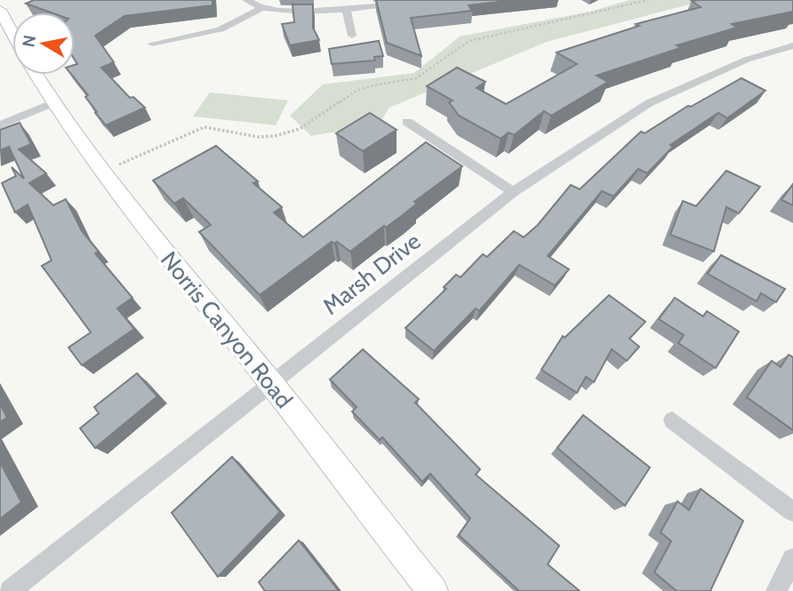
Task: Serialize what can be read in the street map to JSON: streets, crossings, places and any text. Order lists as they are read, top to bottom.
{
  "streets": {
    "street": ["Marsh Drive", "Norris Canyon Road"]
  },
  "crossings": [
    ["Marsh Drive", "Norris Canyon Road"]
  ],
  "north": "left"
}
